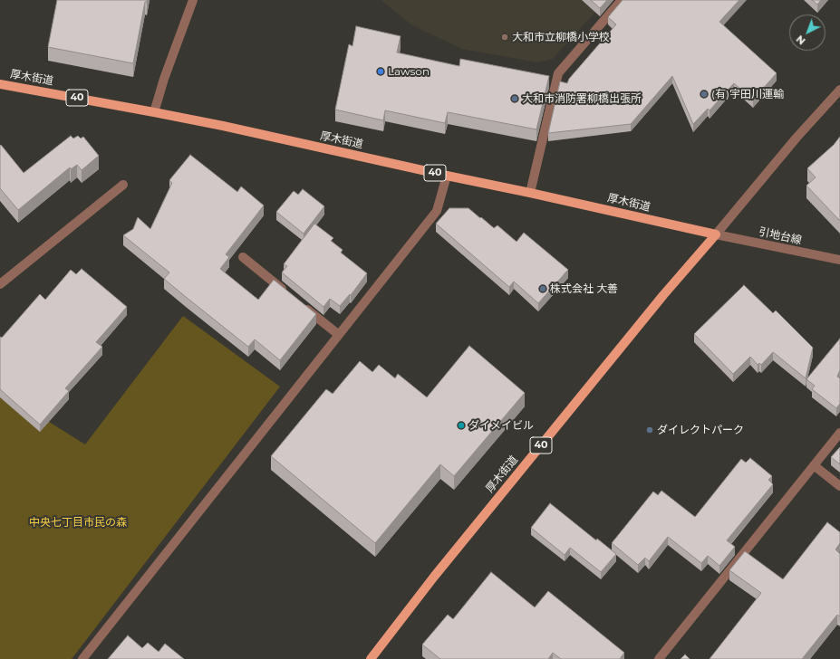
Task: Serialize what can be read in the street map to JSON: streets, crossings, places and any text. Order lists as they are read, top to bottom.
{
  "streets": {
    "main road": ["厚木街道", "40"],
    "street": ["引地台線"]
  },
  "crossings": [
    ["厚木街道", "引地台線"]
  ],
  "parks": ["中央七丁目市民の森"],
  "places": [
    "大和市立柳橋小学校",
    "Lawson",
    "(有)宇田川運輸",
    "大和市消防署柳橋出張所",
    "株式会社 大善",
    "ダイメイビル",
    "ダイレクトパーク"
  ],
  "north": "bottom left"
}
